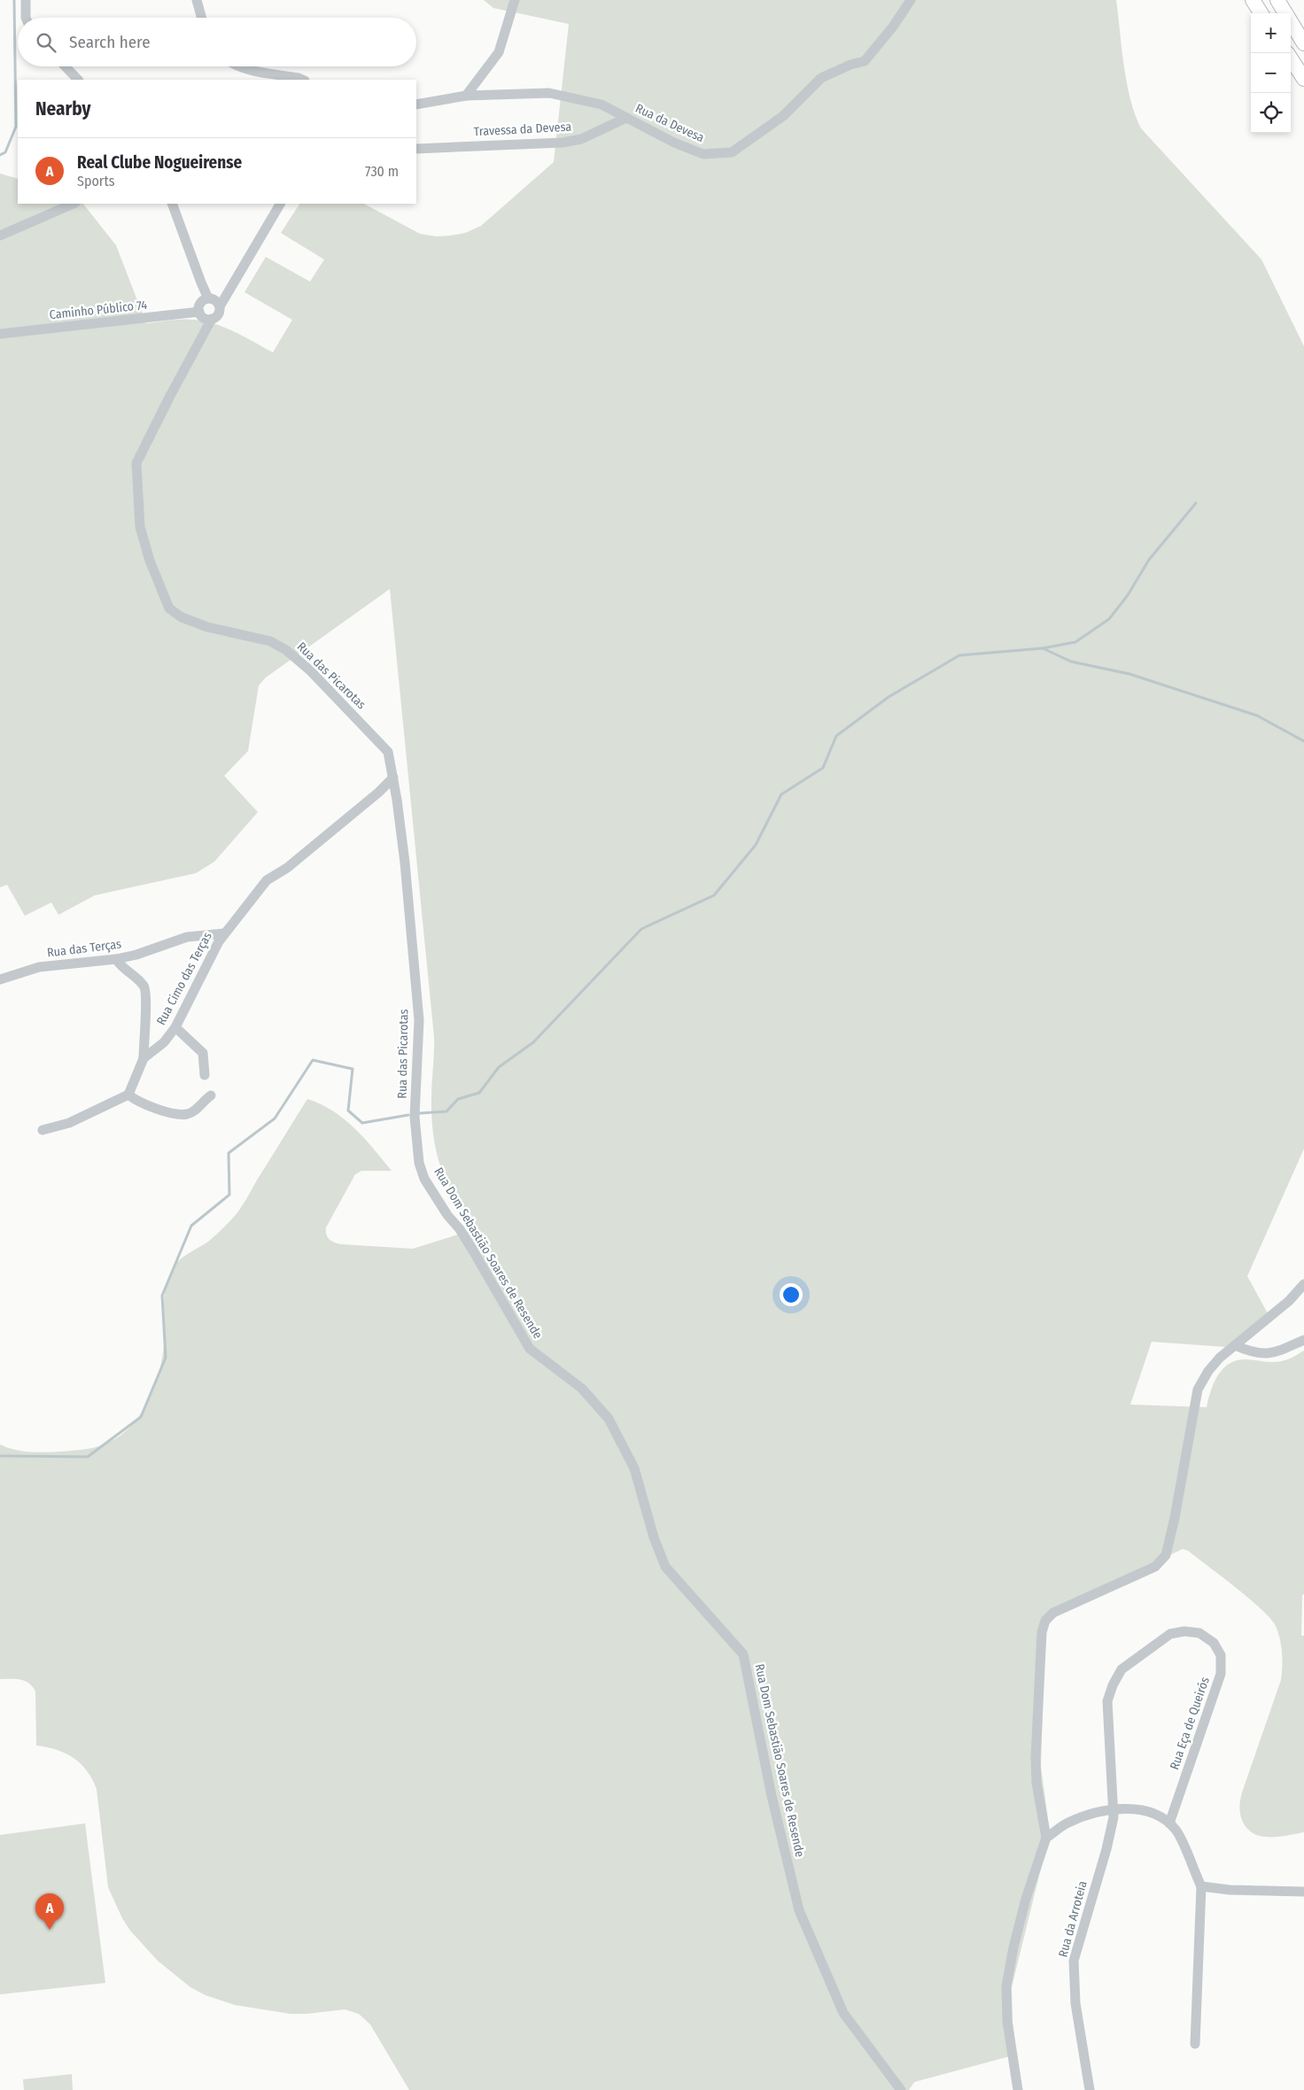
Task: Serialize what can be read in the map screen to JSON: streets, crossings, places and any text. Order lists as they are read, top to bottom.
{
  "streets": {
    "street": [
      "Rua da Devesa",
      "Travessa da Devesa",
      "Caminho Público 74",
      "Rua das Picarotas",
      "Rua das Terças",
      "Rua Cimo das Terças",
      "Rua Dom Sebastião Soares de Resende",
      "Rua Eça de Queirós",
      "Rua da Arroteia"
    ]
  },
  "crossings": [
    ["Rua da Devesa", "Travessa da Devesa"],
    ["Caminho Público 74", "Rua das Picarotas"],
    ["Rua das Picarotas", "Rua Cimo das Terças"],
    ["Rua das Picarotas", "Rua Dom Sebastião Soares de Resende"],
    ["Rua das Terças", "Rua Cimo das Terças"],
    ["Rua Eça de Queirós", "Rua da Arroteia"]
  ],
  "page": {
    "map_buttons": ["+", "−"],
    "search": "Search here",
    "heading": "Nearby",
    "list": [
      {
        "mark": "A",
        "name": "Real Clube Nogueirense",
        "note": "Sports",
        "value": "730 m"
      }
    ],
    "pins": "A"
  }
}
